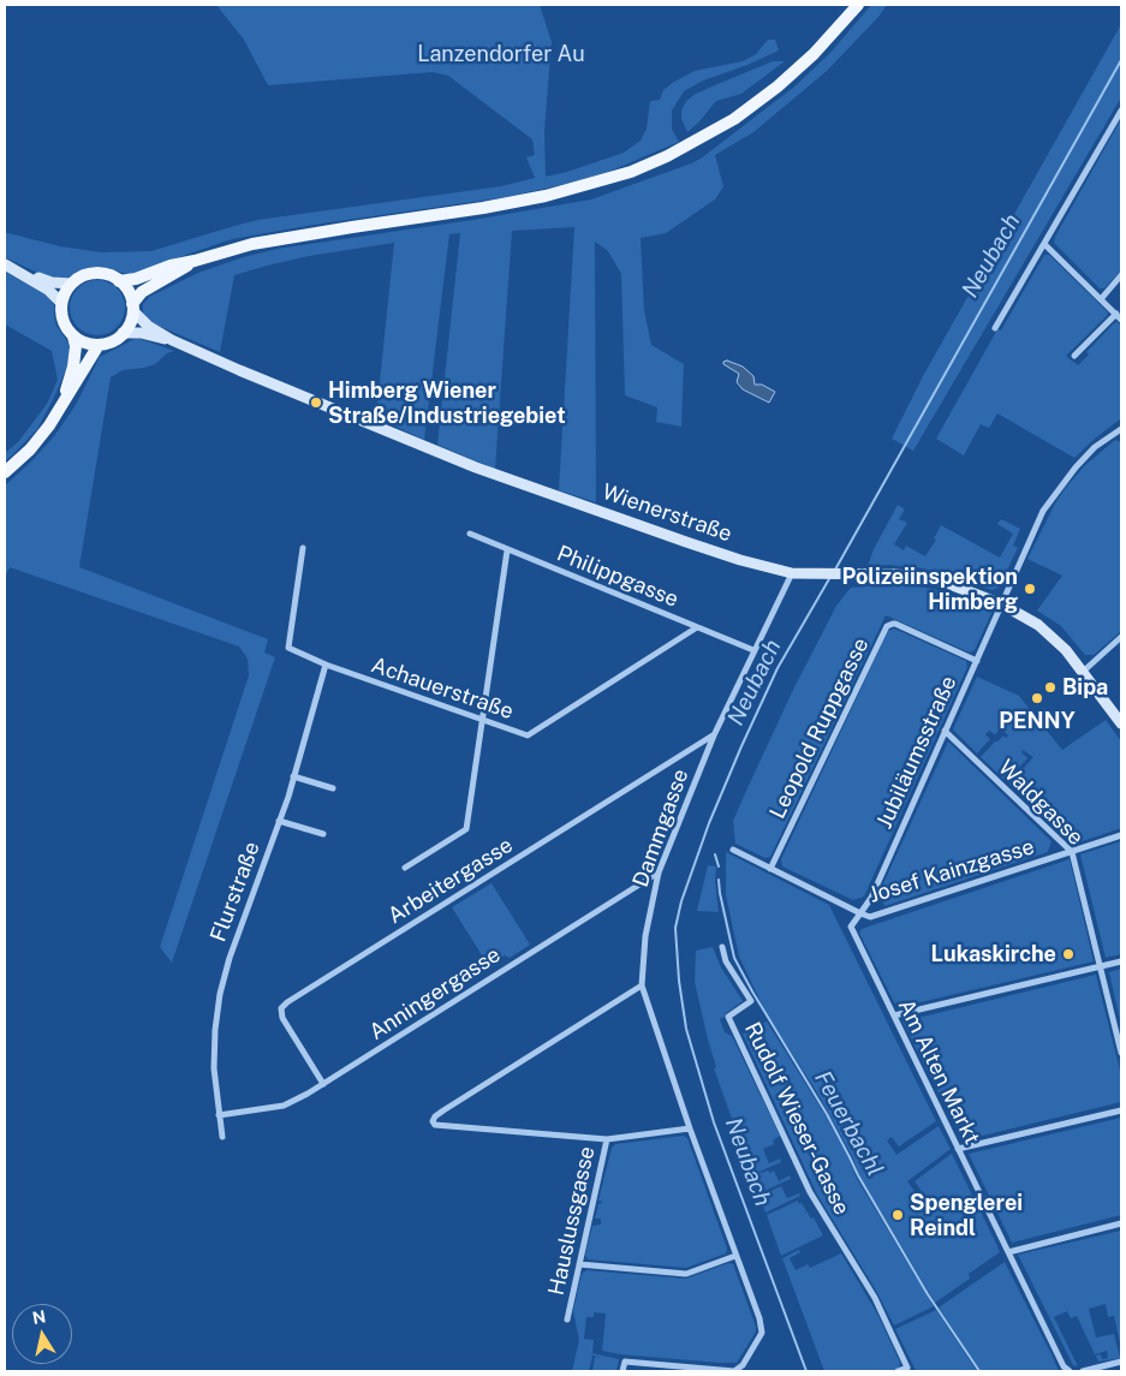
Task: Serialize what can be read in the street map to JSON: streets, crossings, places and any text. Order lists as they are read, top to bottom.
{
  "streets": {
    "street": [
      "Wienerstraße",
      "Philippgasse",
      "Achauerstraße",
      "Leopold Ruppgasse",
      "Jubiläumsstraße",
      "Waldgasse",
      "Dammgasse",
      "Josef Kainzgasse",
      "Arbeitergasse",
      "Flurstraße",
      "Anningergasse",
      "Am Alten Markt",
      "Rudolf Wieser-Gasse",
      "Hauslussgasse"
    ]
  },
  "crossings": [
    ["Wienerstraße", "Jubiläumsstraße"],
    ["Wienerstraße", "Dammgasse"],
    ["Philippgasse", "Achauerstraße"],
    ["Philippgasse", "Dammgasse"],
    ["Achauerstraße", "Flurstraße"],
    ["Leopold Ruppgasse", "Jubiläumsstraße"],
    ["Jubiläumsstraße", "Waldgasse"],
    ["Jubiläumsstraße", "Josef Kainzgasse"],
    ["Jubiläumsstraße", "Am Alten Markt"],
    ["Waldgasse", "Josef Kainzgasse"],
    ["Dammgasse", "Arbeitergasse"],
    ["Dammgasse", "Anningergasse"],
    ["Dammgasse", "Hauslussgasse"],
    ["Josef Kainzgasse", "Am Alten Markt"],
    ["Arbeitergasse", "Anningergasse"],
    ["Flurstraße", "Anningergasse"]
  ],
  "water": ["Neubach", "Feuerbachl"],
  "parks": ["Lanzendorfer Au"],
  "places": [
    "Himberg Wiener Straße/Industriegebiet",
    "Polizeiinspektion Himberg",
    "Bipa",
    "PENNY",
    "Lukaskirche",
    "Spenglerei Reindl"
  ],
  "north": "top"
}
